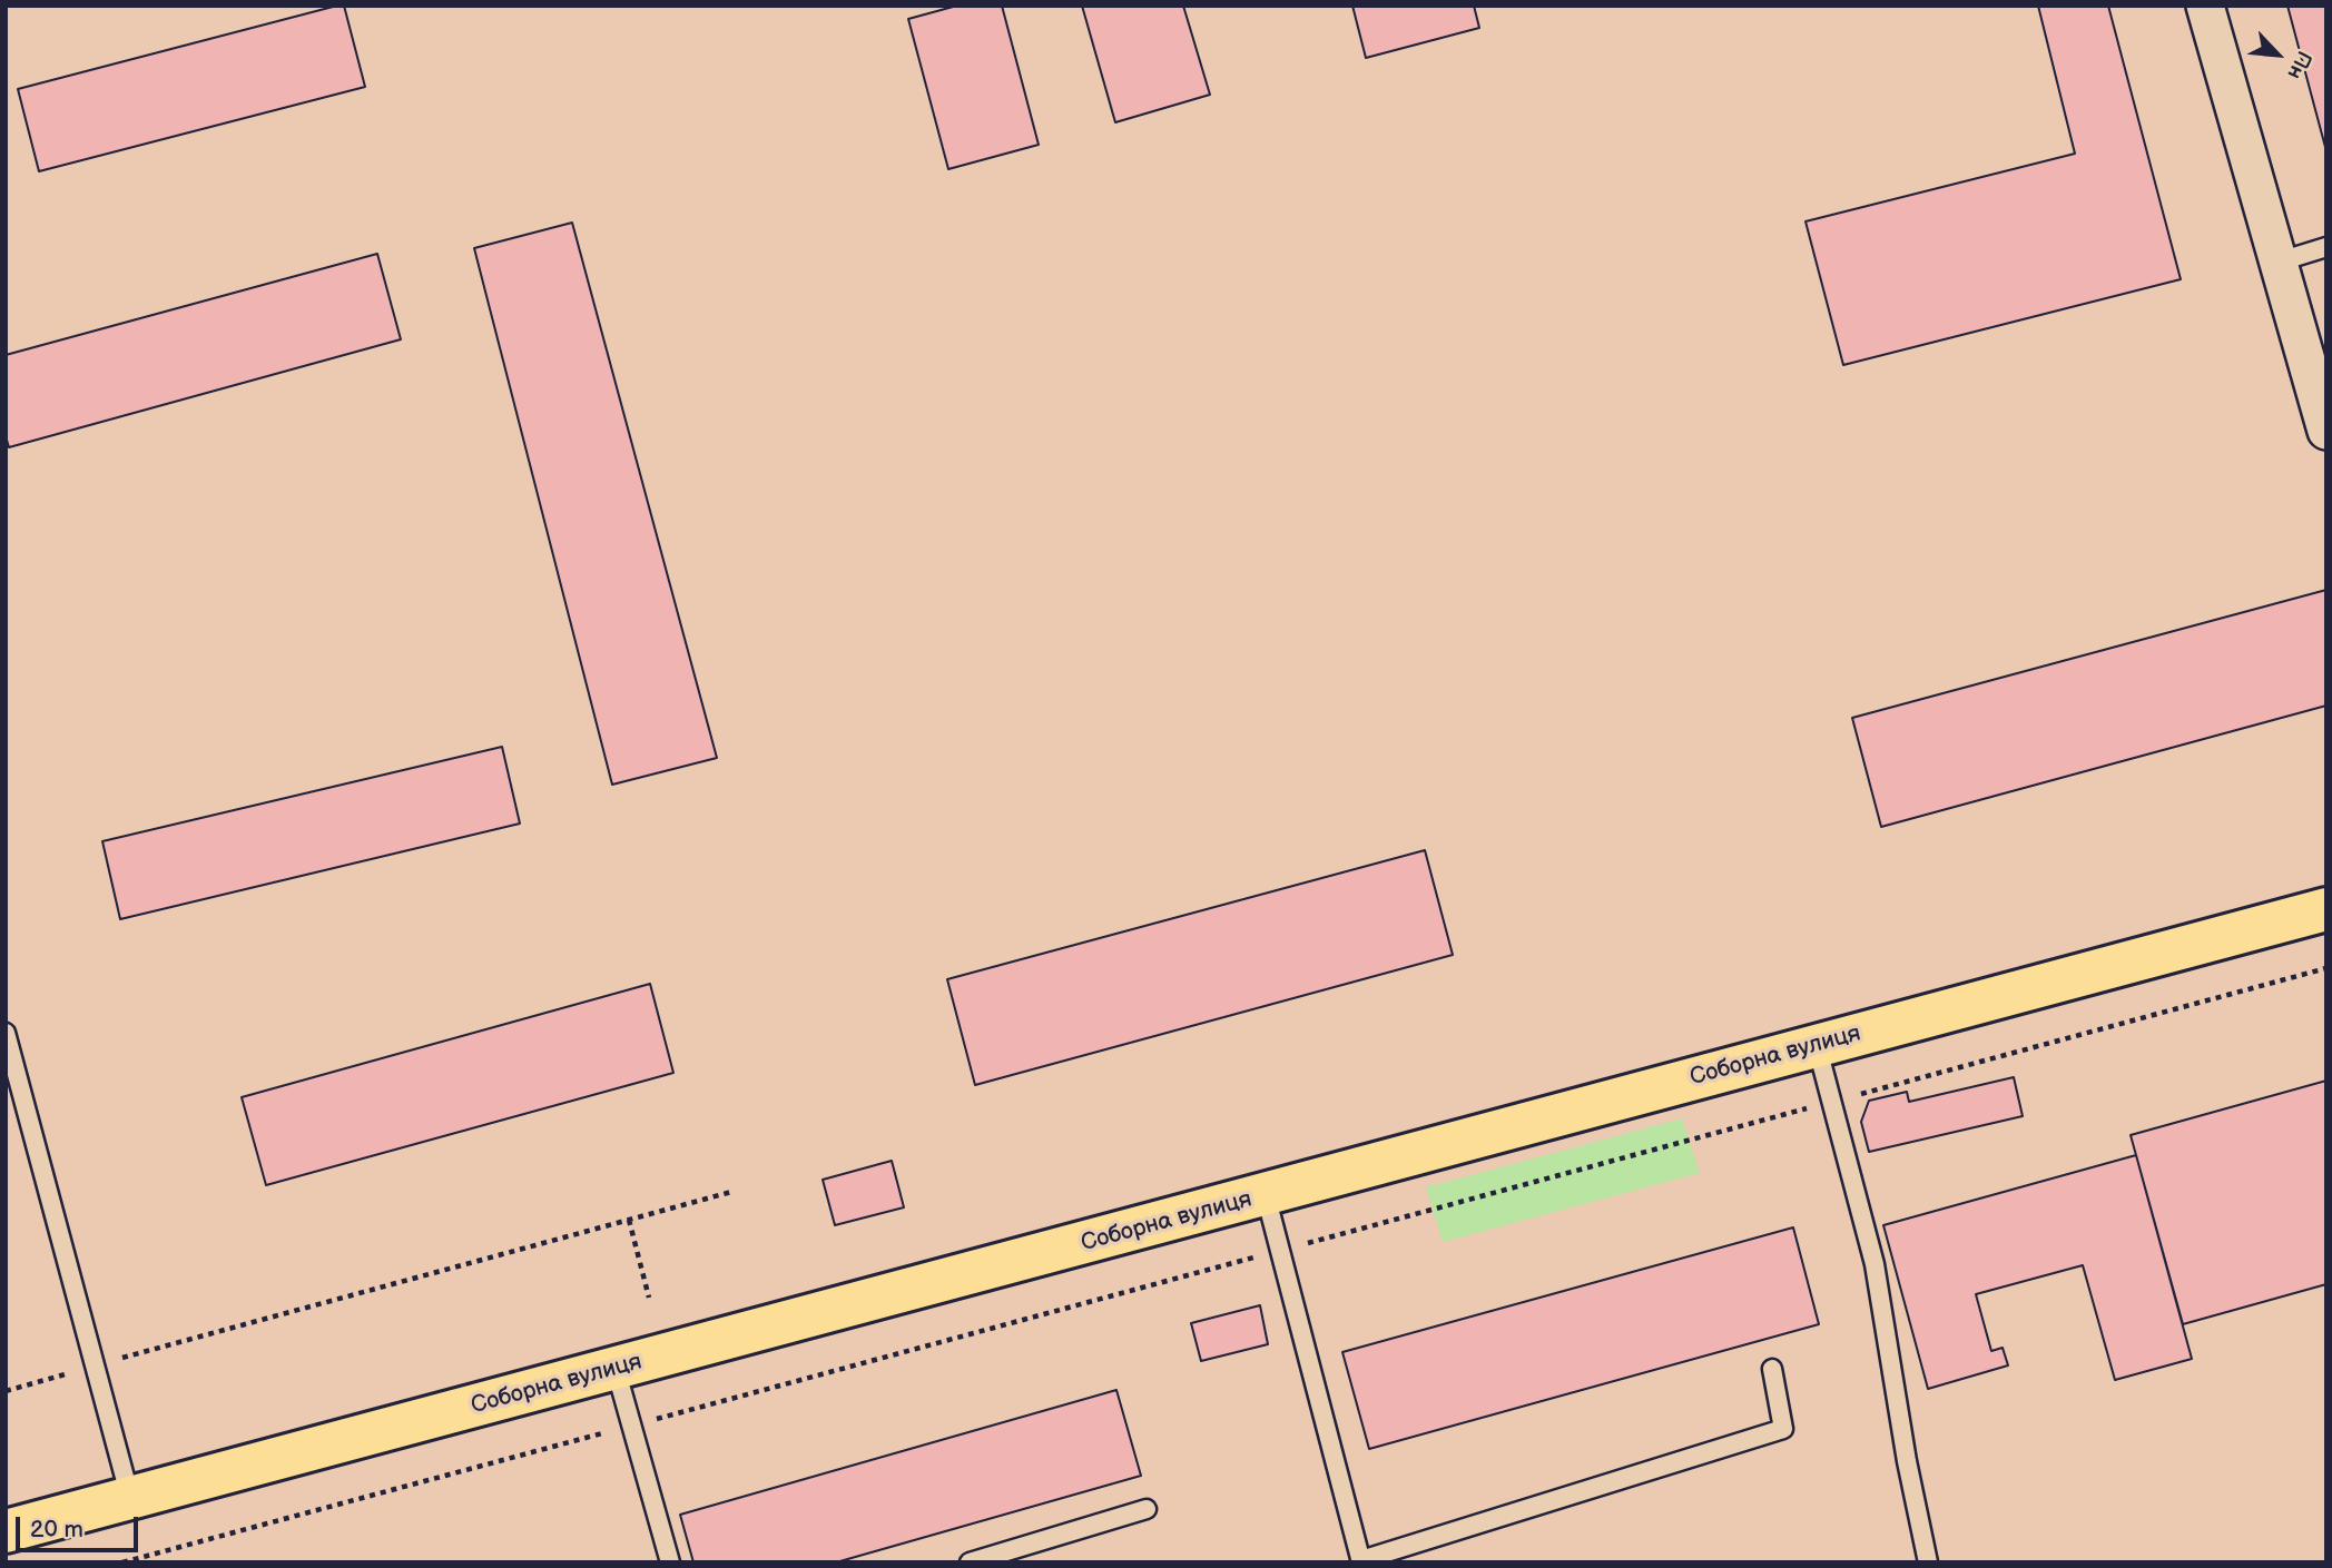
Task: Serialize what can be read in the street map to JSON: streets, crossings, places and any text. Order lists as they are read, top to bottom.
{
  "streets": {
    "main road": ["Соборна вулиця"]
  },
  "scale_bar": "20 m",
  "north": "bottom right"
}
